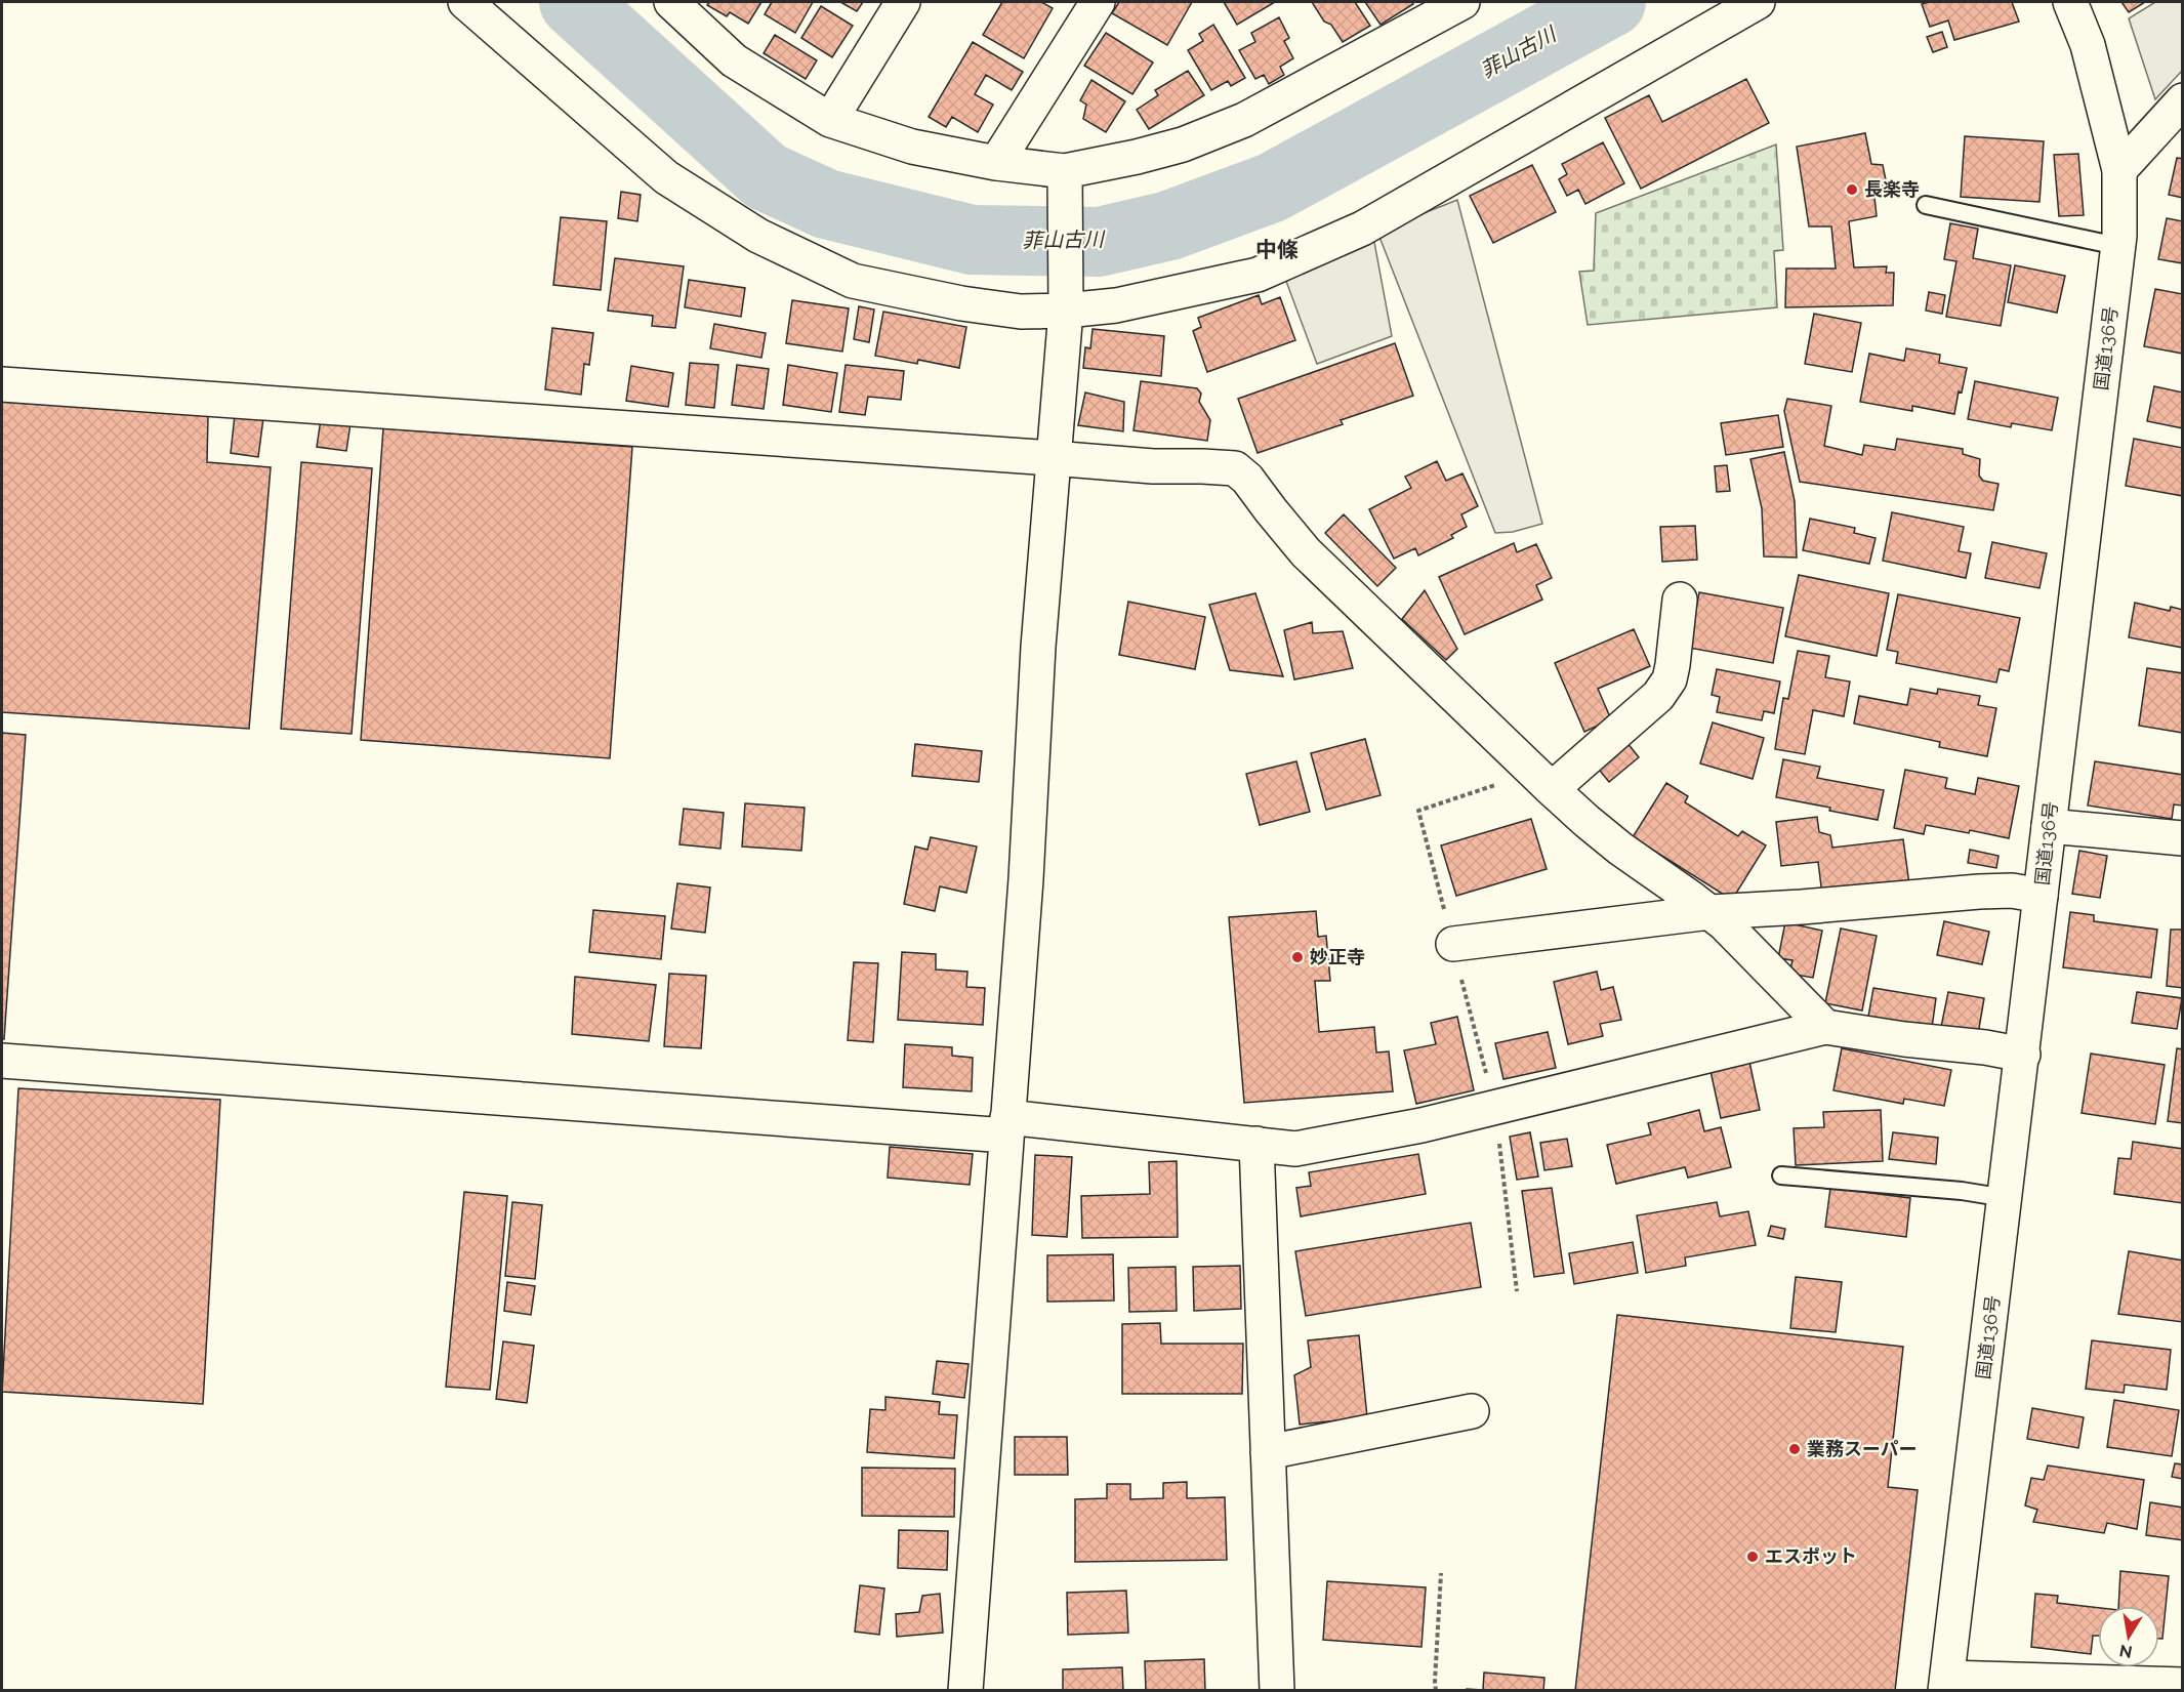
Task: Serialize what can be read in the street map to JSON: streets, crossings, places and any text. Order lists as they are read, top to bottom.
{
  "streets": {
    "main road": ["国道136号"]
  },
  "districts": ["中條"],
  "water": ["菲山古川"],
  "places": [
    "長楽寺",
    "妙正寺",
    "業務スーパー",
    "エスポット"
  ],
  "north": "bottom"
}
